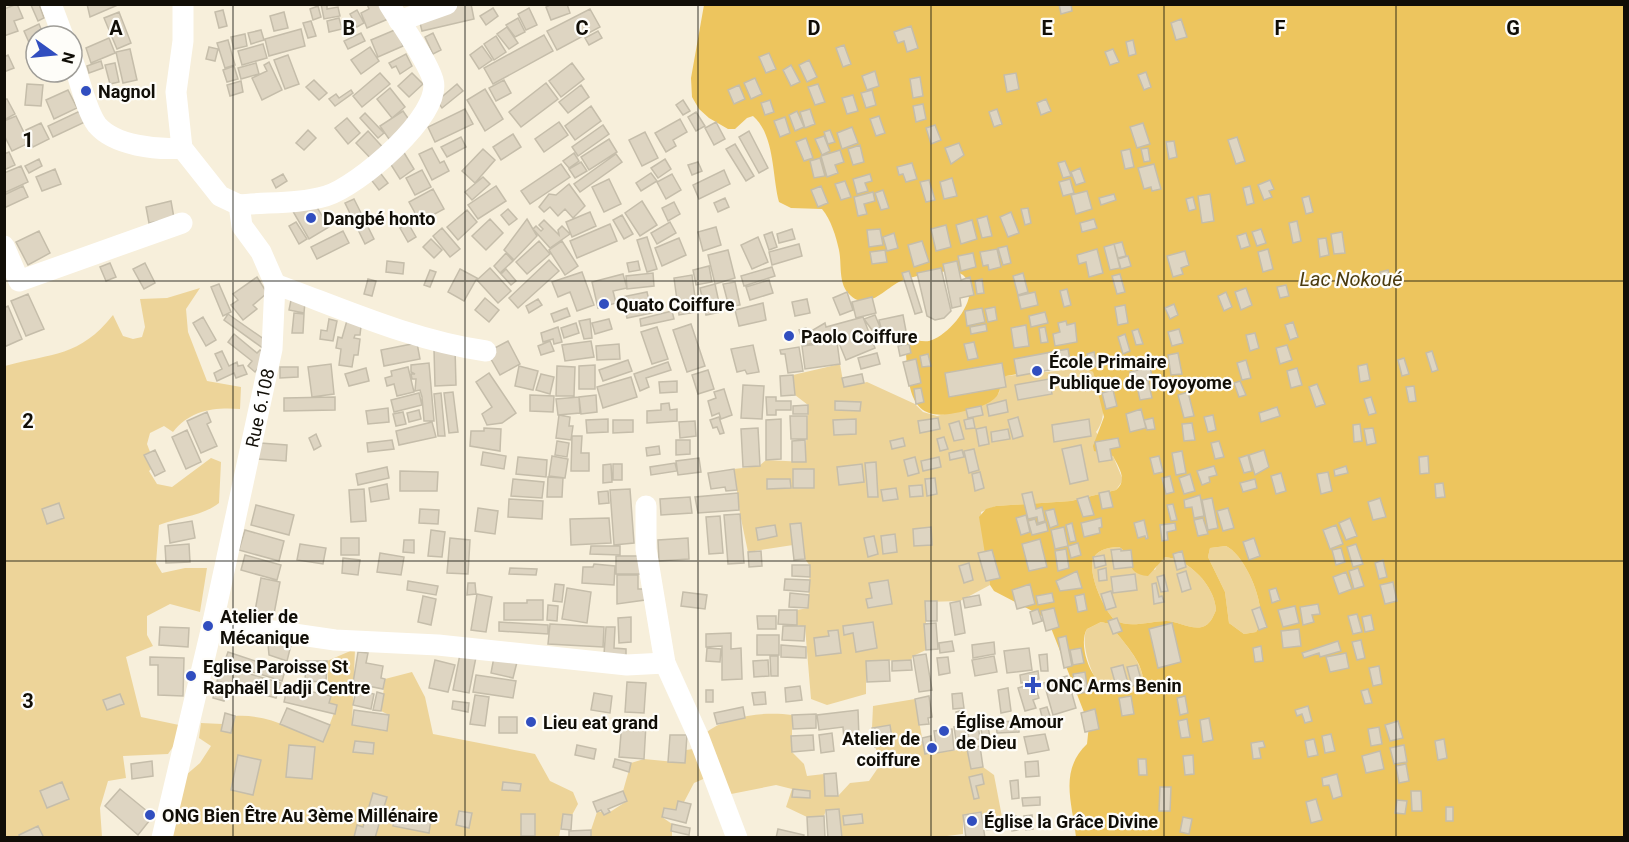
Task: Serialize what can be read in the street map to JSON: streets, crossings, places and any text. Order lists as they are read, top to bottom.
{
  "streets": {
    "street": ["Rue 6.108"]
  },
  "water": ["Lac Nokoué"],
  "places": {
    "other": [
      "Nagnol",
      "Dangbé honto",
      "Quato Coiffure",
      "Paolo Coiffure",
      "École Primaire Publique de Toyoyome",
      "Atelier de Mécanique",
      "Eglise Paroisse St Raphaël Ladji Centre",
      "Lieu eat grand",
      "Église Amour de Dieu",
      "Atelier de coiffure",
      "ONG Bien Être Au 3ème Millénaire",
      "Église la Grâce Divine"
    ],
    "health": ["ONC Arms Benin"]
  },
  "north": "right",
  "grid": {
    "columns": [
      "A",
      "B",
      "C",
      "D",
      "E",
      "F",
      "G"
    ],
    "rows": ["1", "2", "3"]
  }
}
